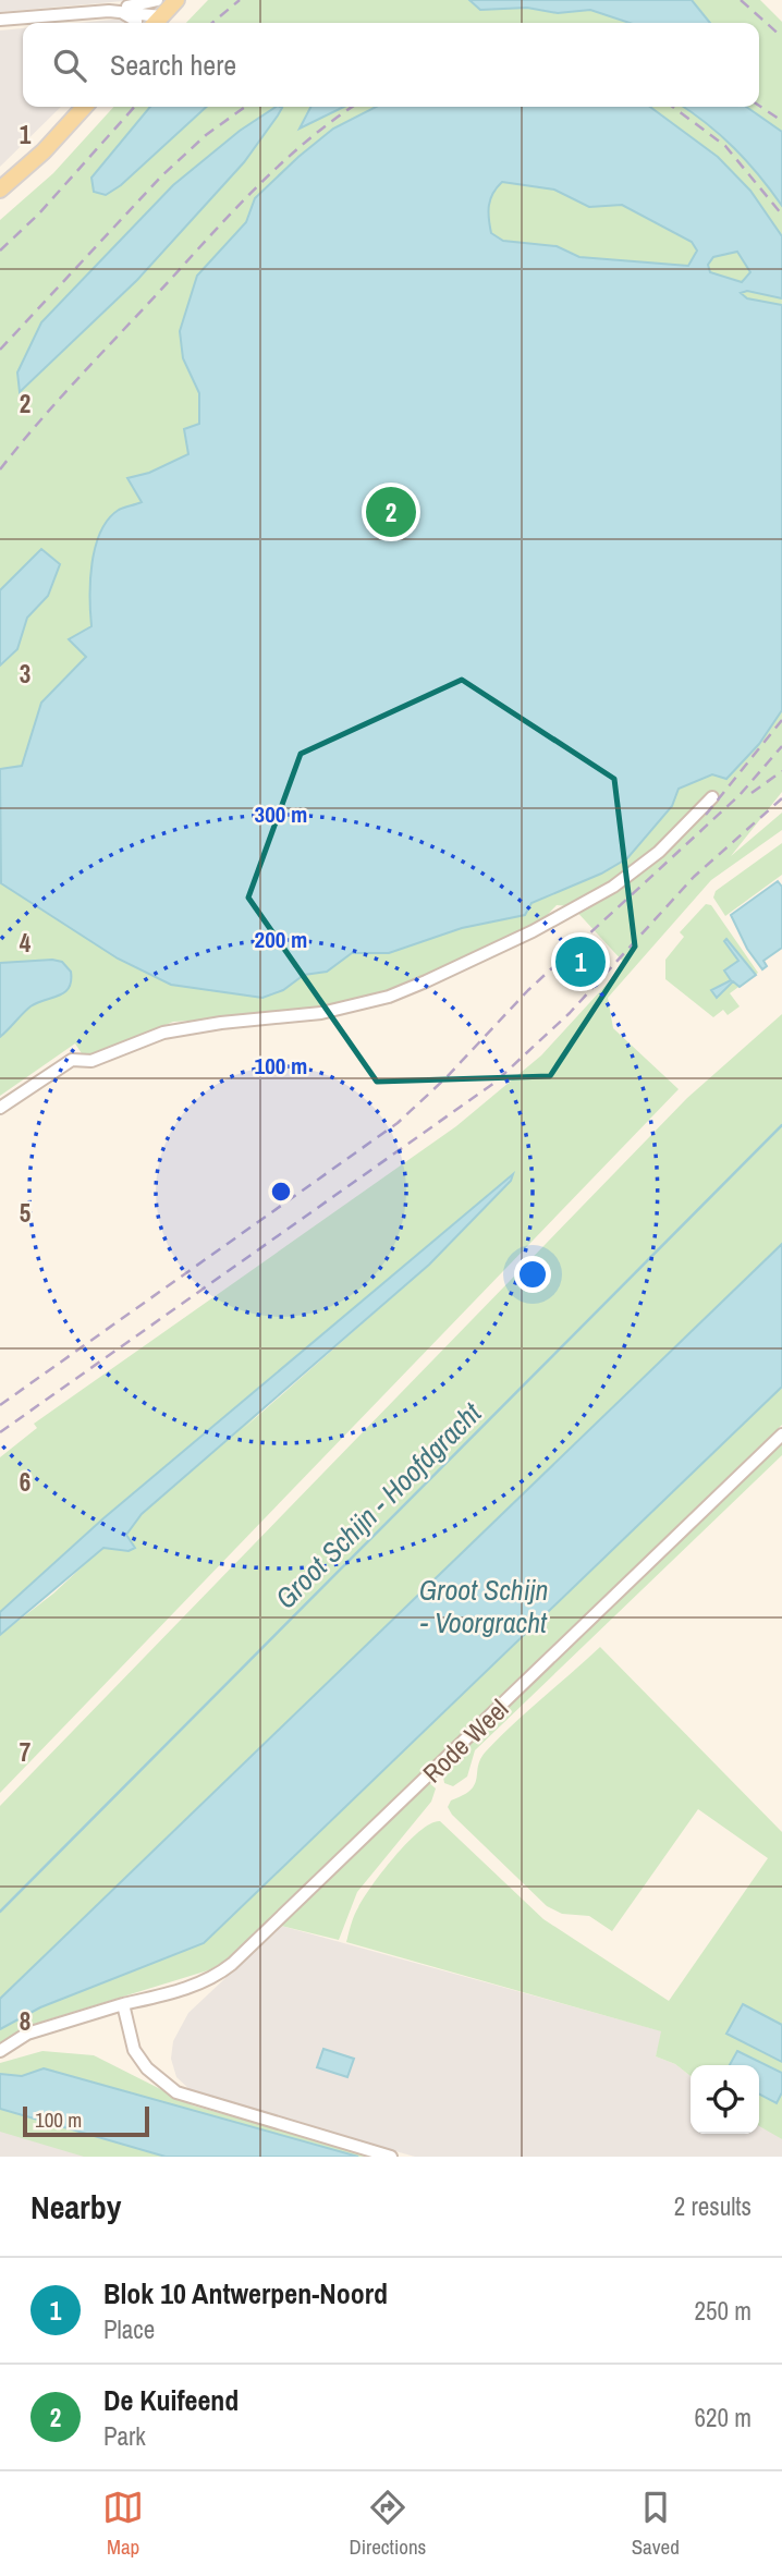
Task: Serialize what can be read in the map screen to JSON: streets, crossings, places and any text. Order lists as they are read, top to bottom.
{
  "streets": {
    "street": ["Rode Weel"]
  },
  "water": ["Groot Schijn - Hoofdgracht", "Groot Schijn - Voorgracht"],
  "scale_bar": "100 m",
  "page": {
    "search": "Search here",
    "pins": ["2", "1"],
    "scale": "100 m",
    "heading": ["Nearby", "2 results"],
    "list": [
      {
        "mark": "1",
        "name": "Blok 10 Antwerpen-Noord",
        "note": "Place",
        "value": "250 m"
      },
      {
        "mark": "2",
        "name": "De Kuifeend",
        "note": "Park",
        "value": "620 m"
      }
    ],
    "nav": ["Map", "Directions", "Saved"]
  },
  "grid": {
    "rows": [
      "1",
      "2",
      "3",
      "4",
      "5",
      "6",
      "7",
      "8"
    ]
  },
  "rings": ["300 m", "200 m", "100 m"]
}
